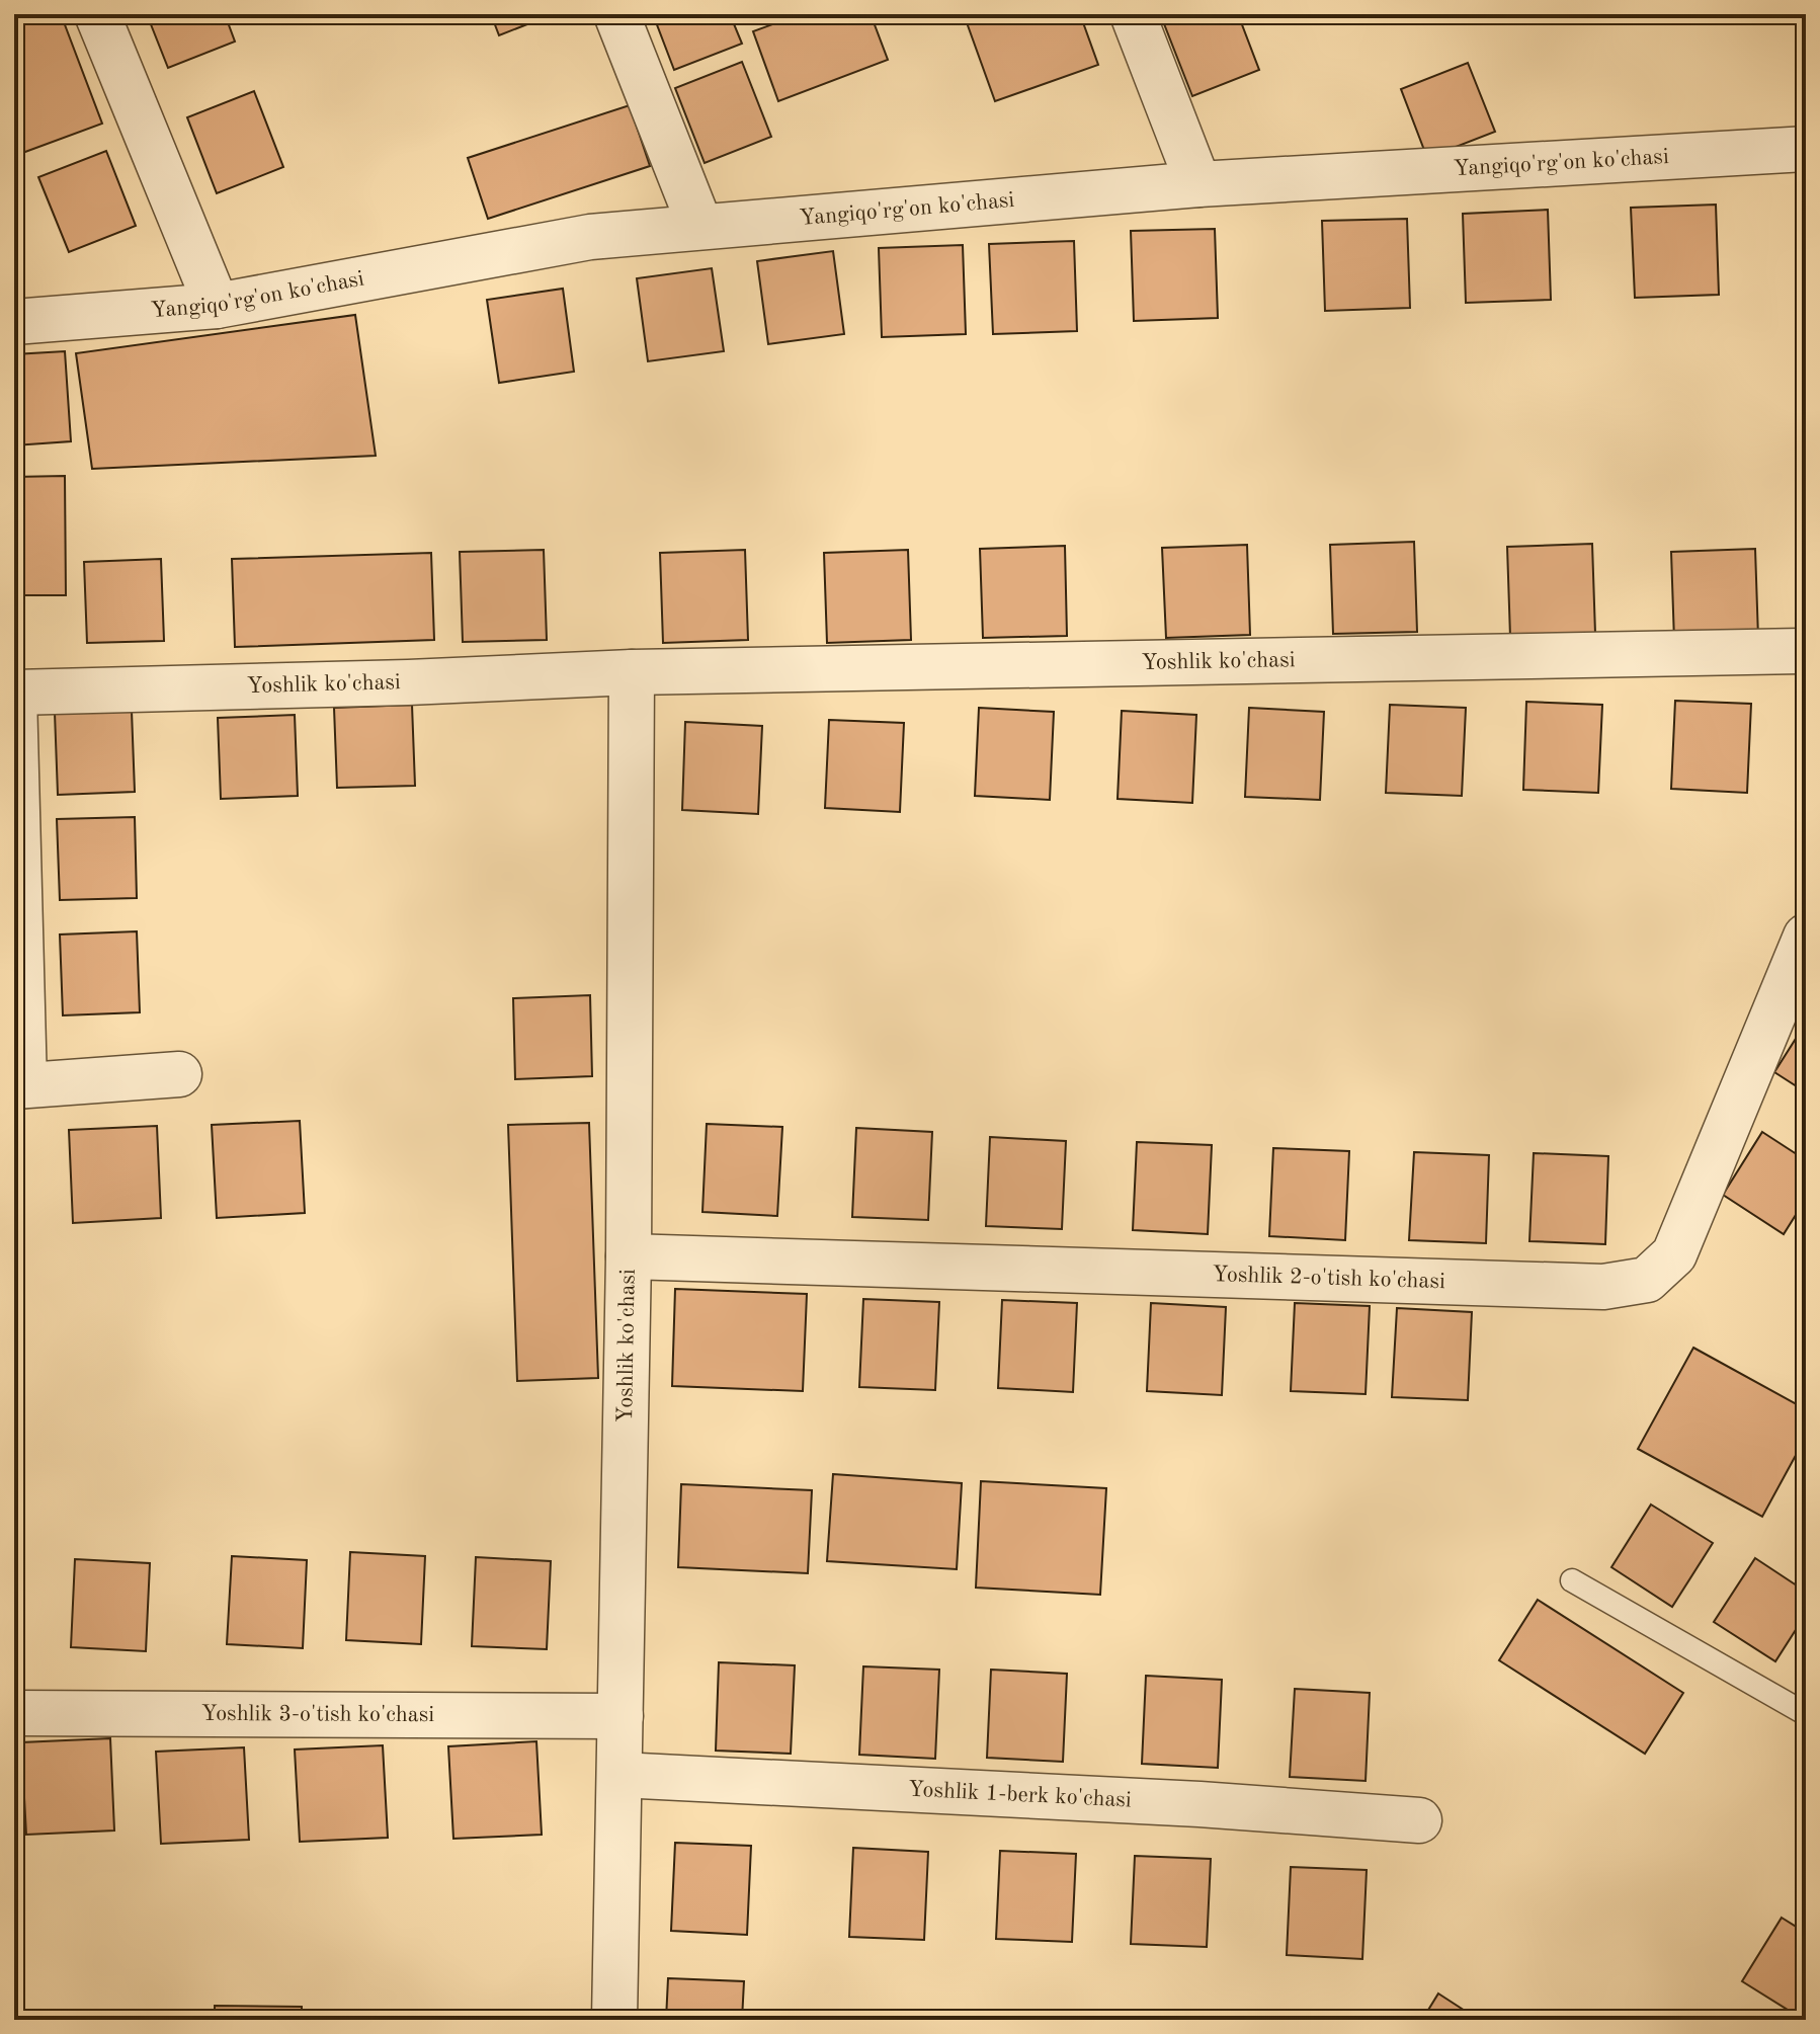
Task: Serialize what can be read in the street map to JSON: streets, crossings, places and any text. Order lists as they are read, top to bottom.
{
  "streets": {
    "street": [
      "Yangiqo'rg'on ko'chasi",
      "Yoshlik ko'chasi",
      "Yoshlik 2-o'tish ko'chasi",
      "Yoshlik 3-o'tish ko'chasi",
      "Yoshlik 1-berk ko'chasi"
    ]
  },
  "crossings": [
    ["Yoshlik ko'chasi", "Yoshlik 2-o'tish ko'chasi"],
    ["Yoshlik ko'chasi", "Yoshlik 3-o'tish ko'chasi"],
    ["Yoshlik ko'chasi", "Yoshlik 1-berk ko'chasi"]
  ]
}
